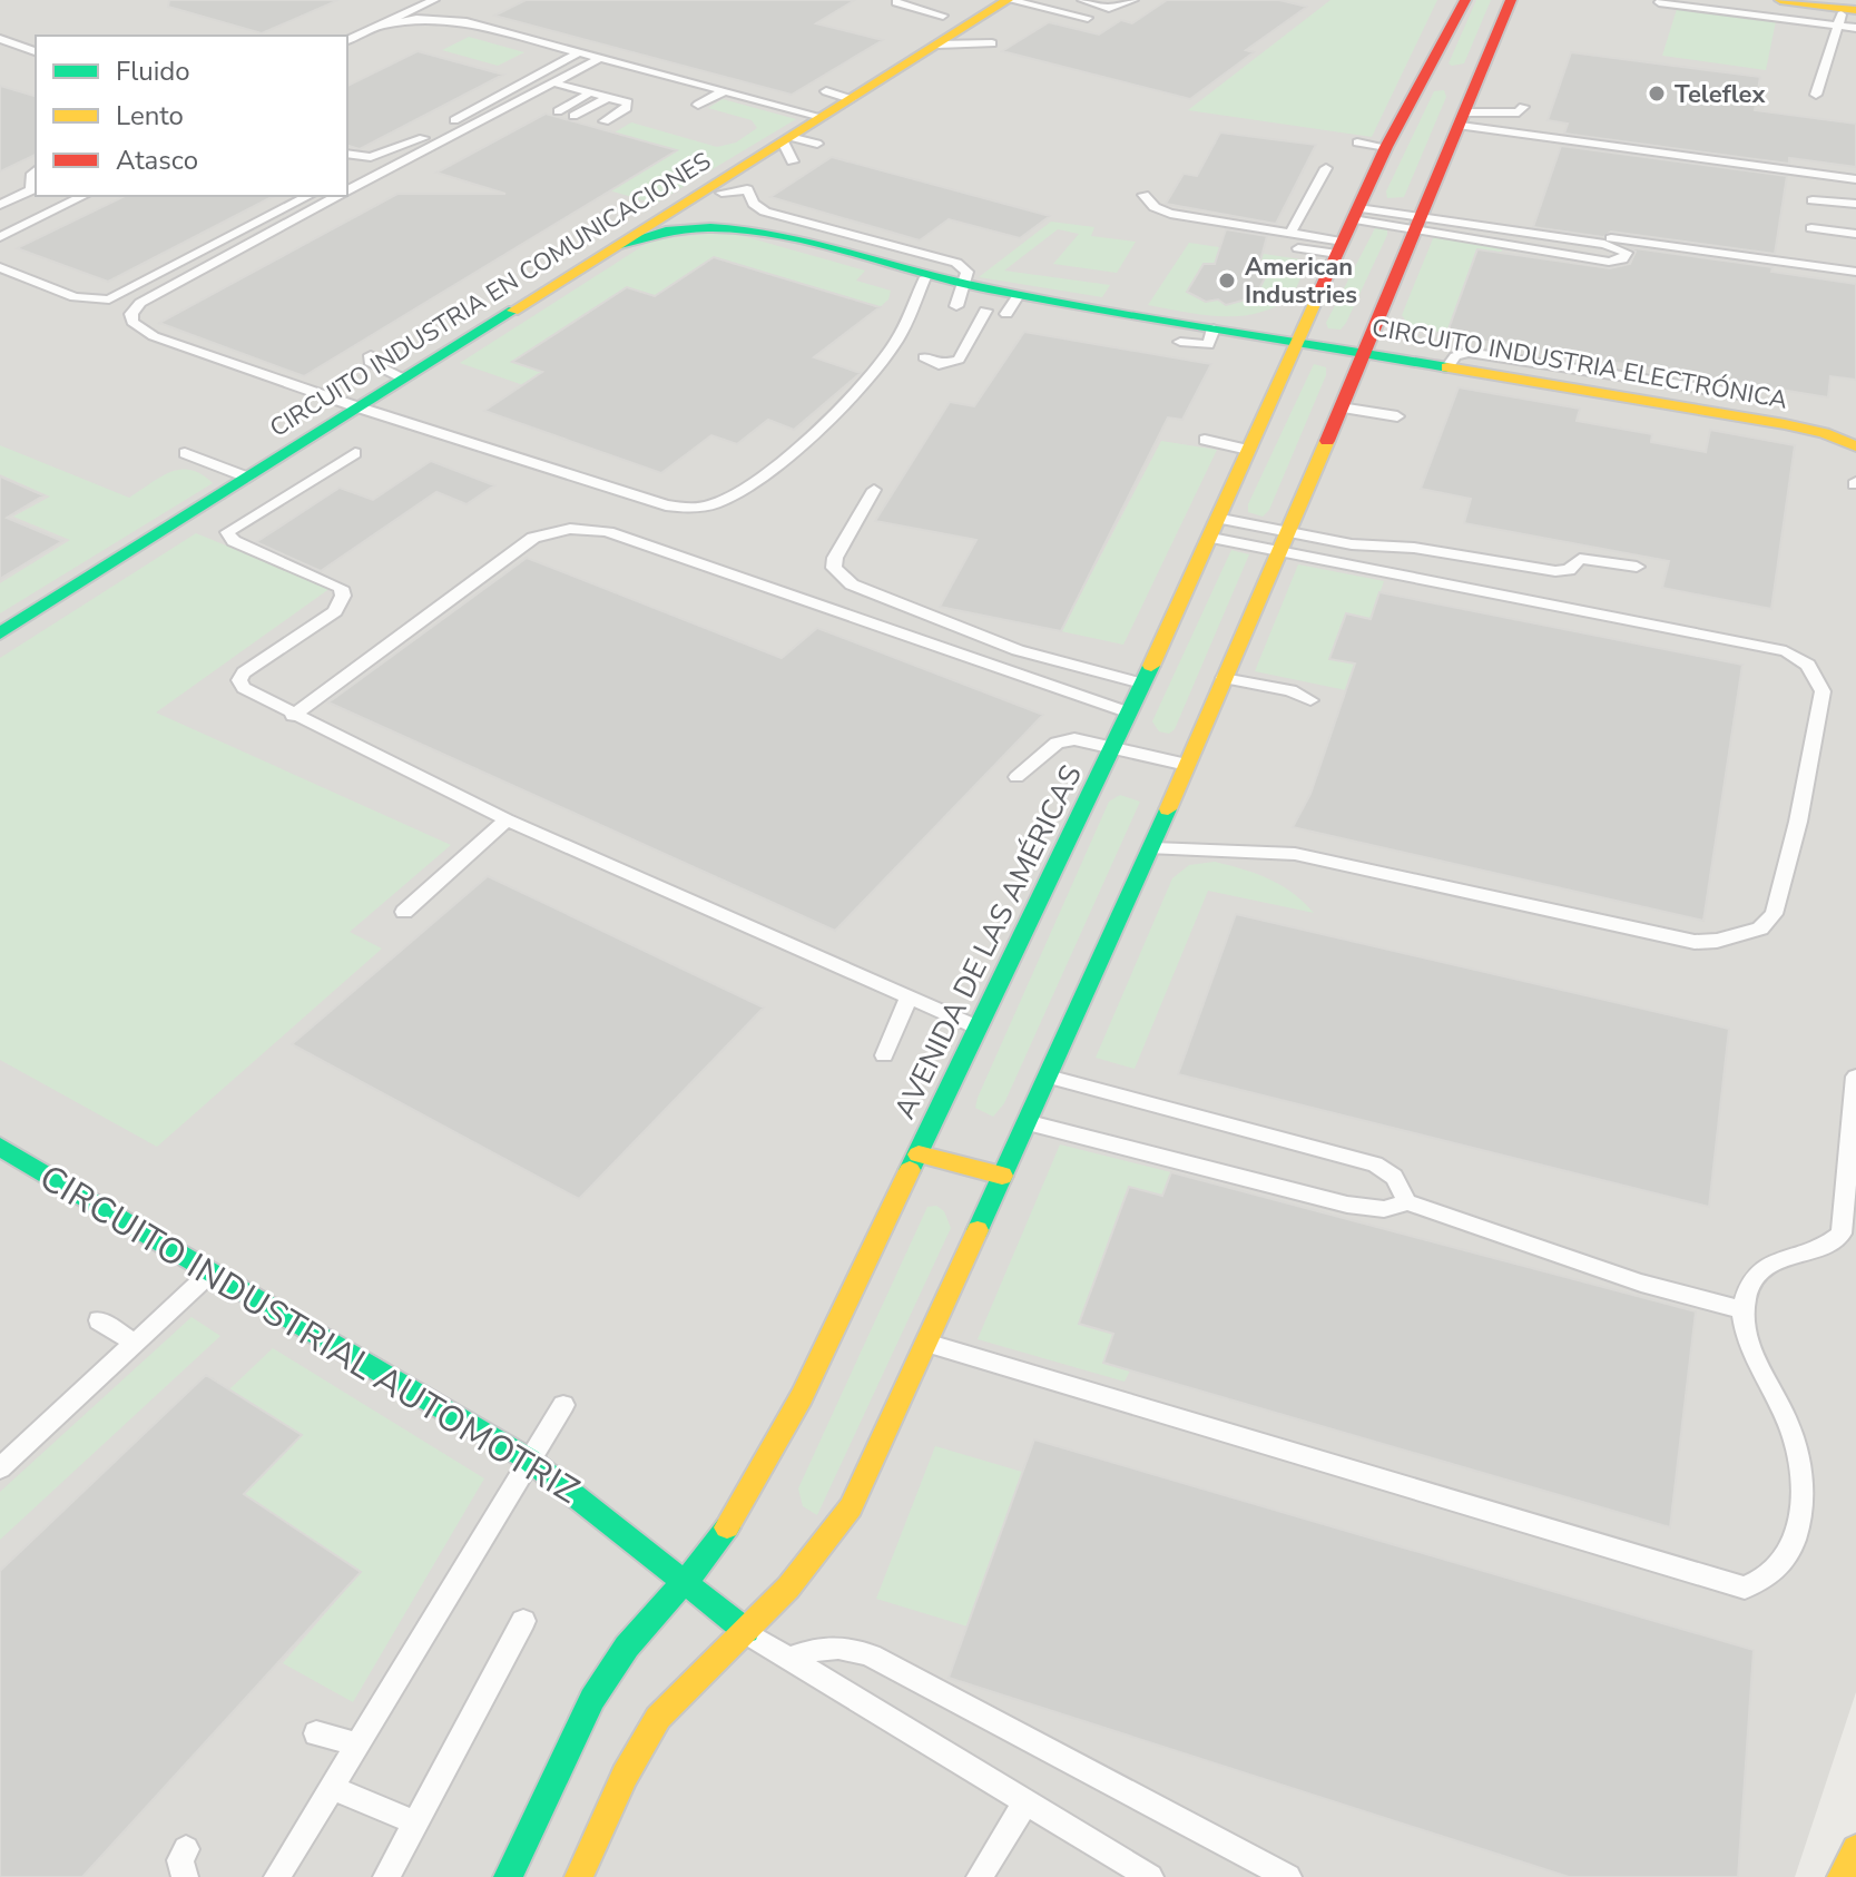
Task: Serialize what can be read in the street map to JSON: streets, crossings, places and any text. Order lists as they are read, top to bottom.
{
  "streets": {
    "main road": [
      "CIRCUITO INDUSTRIA EN COMUNICACIONES",
      "CIRCUITO INDUSTRIA ELECTRÓNICA",
      "AVENIDA DE LAS AMÉRICAS",
      "CIRCUITO INDUSTRIAL AUTOMOTRIZ"
    ]
  },
  "crossings": [
    ["CIRCUITO INDUSTRIA EN COMUNICACIONES", "CIRCUITO INDUSTRIA ELECTRÓNICA"],
    ["CIRCUITO INDUSTRIA ELECTRÓNICA", "AVENIDA DE LAS AMÉRICAS"],
    ["AVENIDA DE LAS AMÉRICAS", "CIRCUITO INDUSTRIAL AUTOMOTRIZ"]
  ],
  "places": ["Teleflex", "American Industries"],
  "legend": ["Fluido", "Lento", "Atasco"]
}
